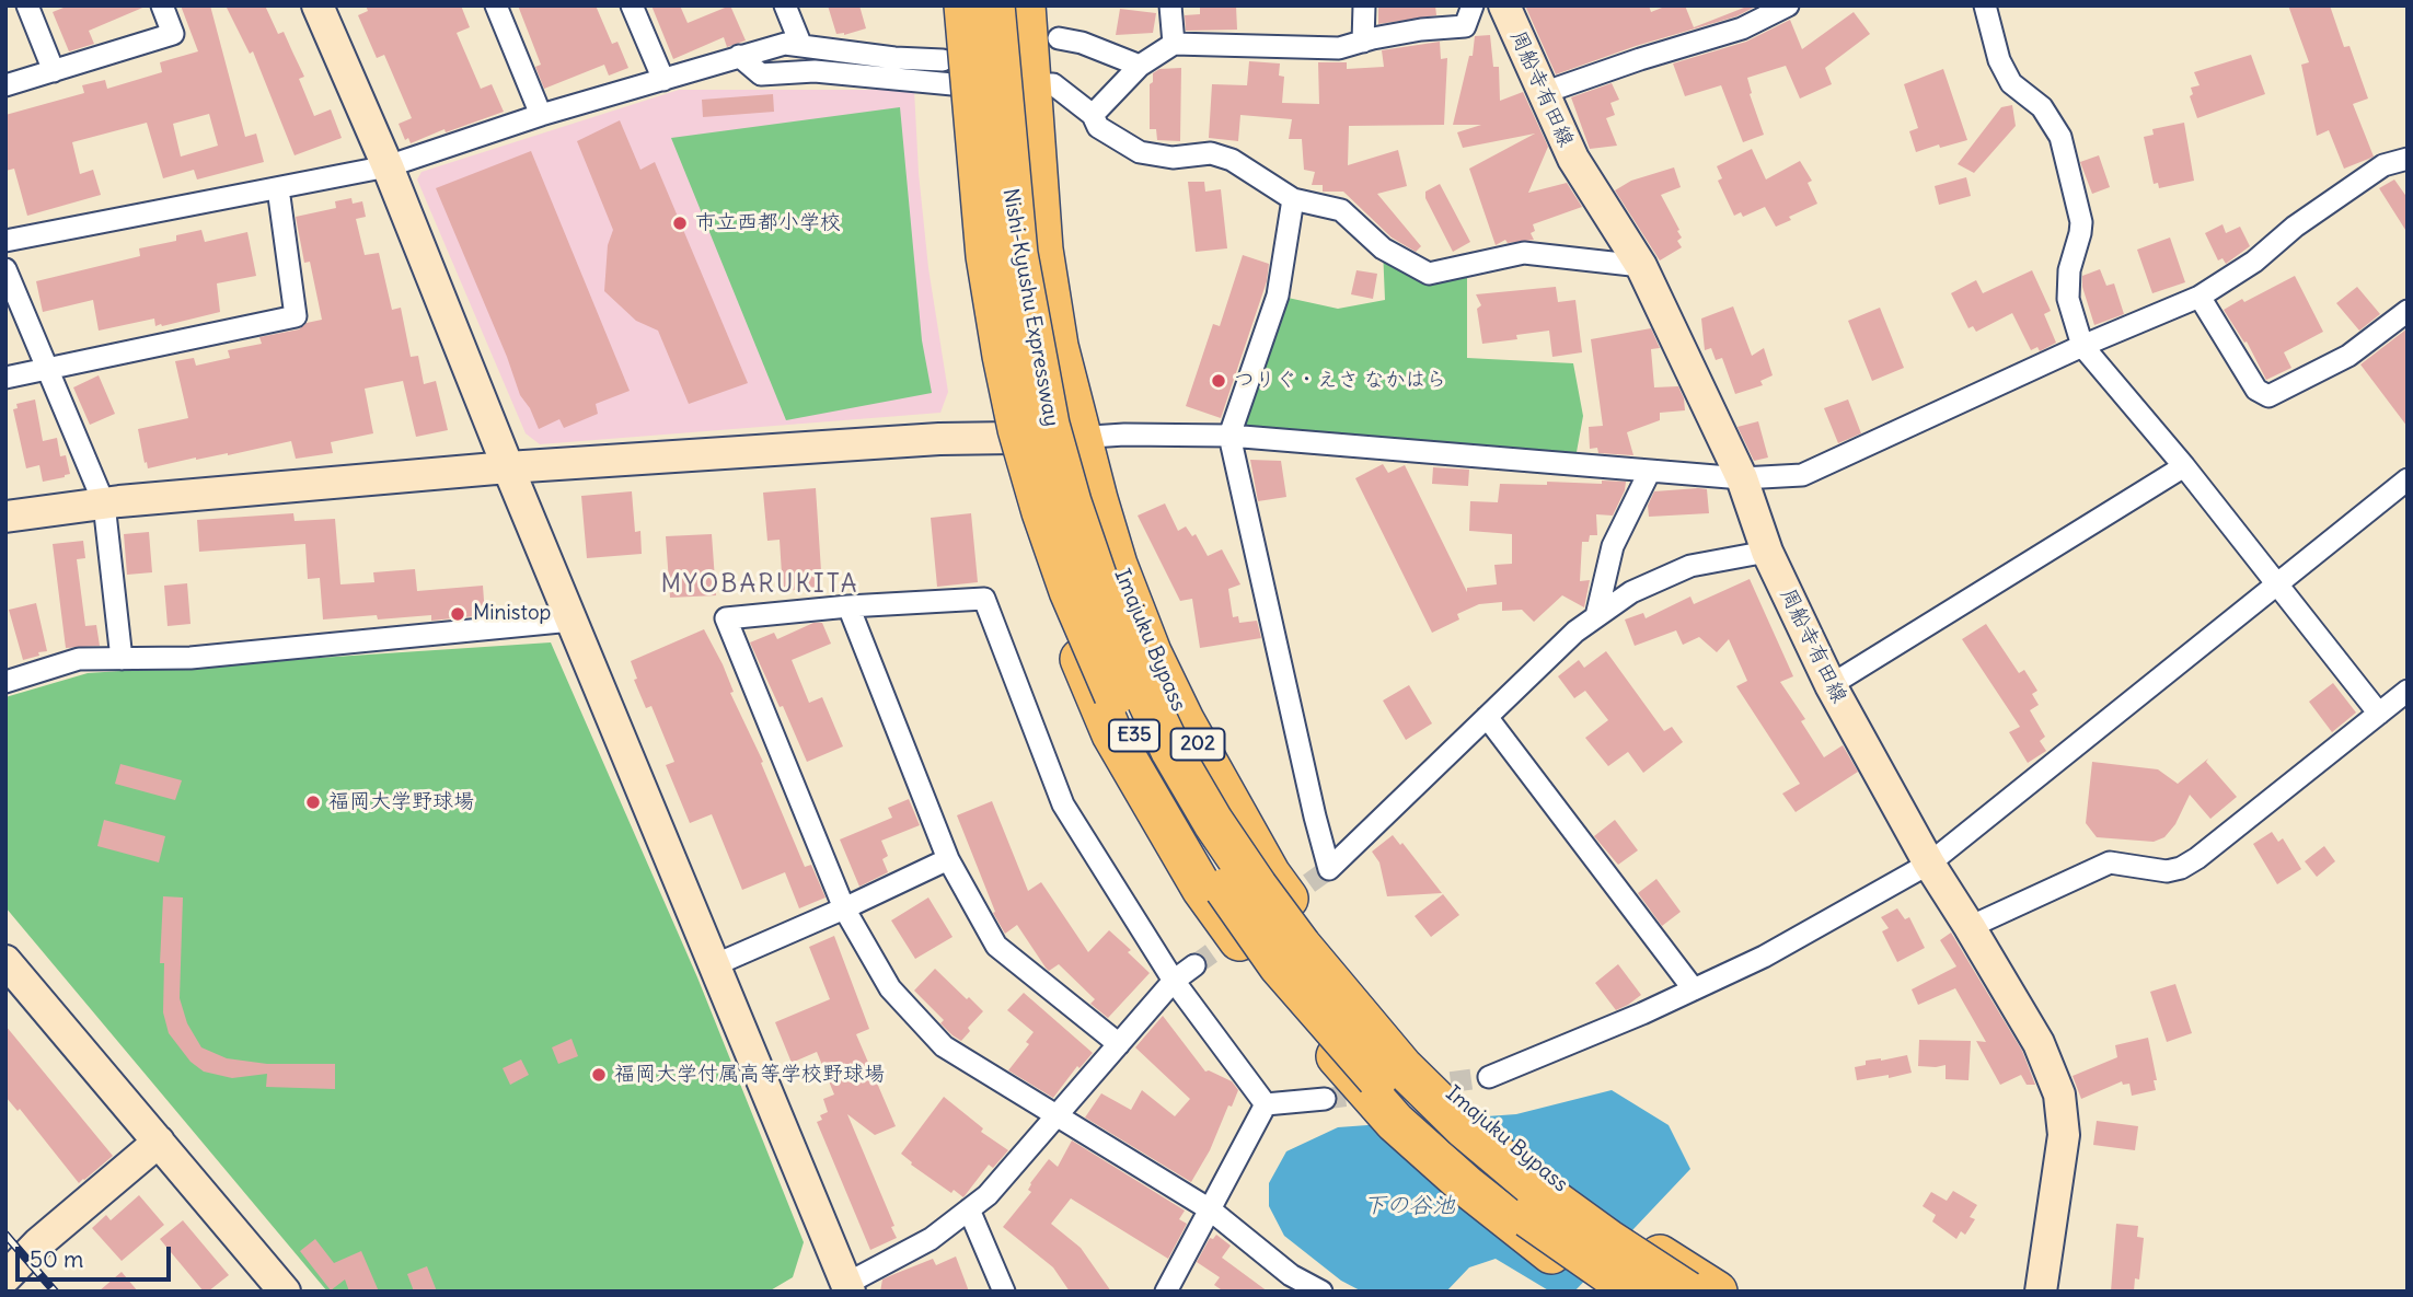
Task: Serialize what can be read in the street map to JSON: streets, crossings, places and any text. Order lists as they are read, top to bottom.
{
  "streets": {
    "highway": [
      "Nishi-Kyushu Expressway",
      "Imajuku Bypass",
      "E35",
      "202"
    ],
    "street": ["周船寺有田線"]
  },
  "districts": ["MYOBARUKITA"],
  "water": ["下の谷池"],
  "places": [
    "市立西都小学校",
    "つりぐ・えさ なかはら",
    "Ministop",
    "福岡大学野球場",
    "福岡大学付属高等学校野球場"
  ],
  "scale_bar": "50 m"
}
